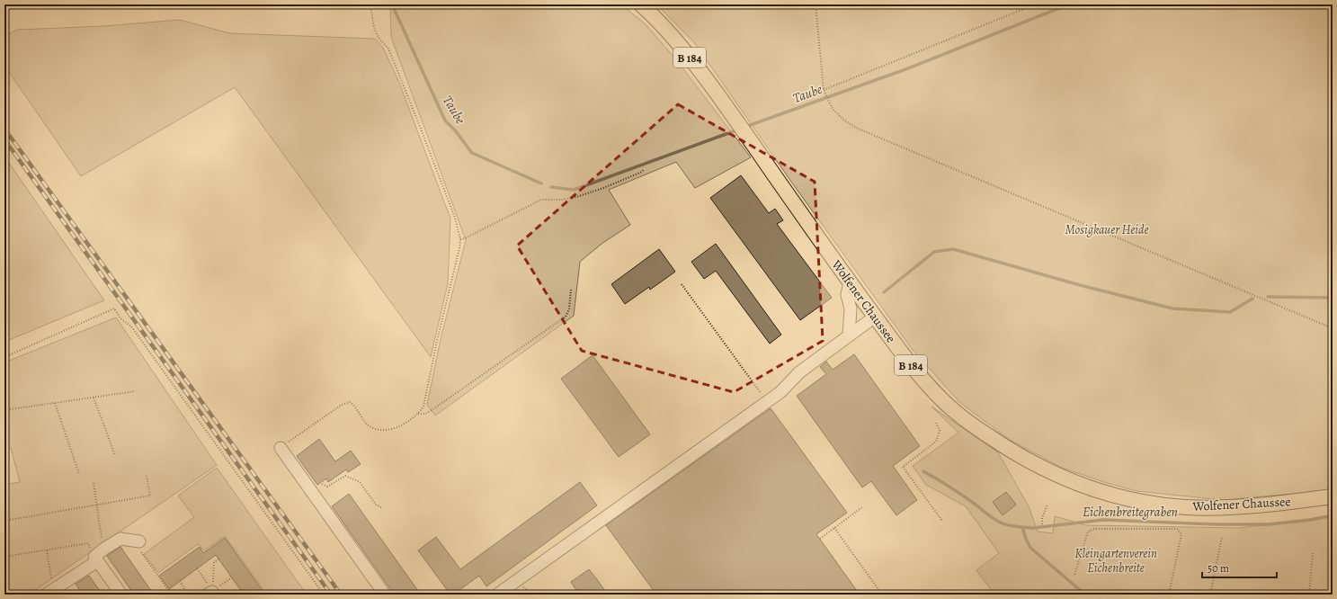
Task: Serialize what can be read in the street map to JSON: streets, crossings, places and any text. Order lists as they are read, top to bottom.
{
  "streets": {
    "main road": ["B 184", "Wolfener Chaussee"]
  },
  "water": ["Taube", "Eichenbreitegraben"],
  "parks": ["Mosigkauer Heide", "Kleingartenverein Eichenbreite"],
  "scale_bar": "50 m"
}
